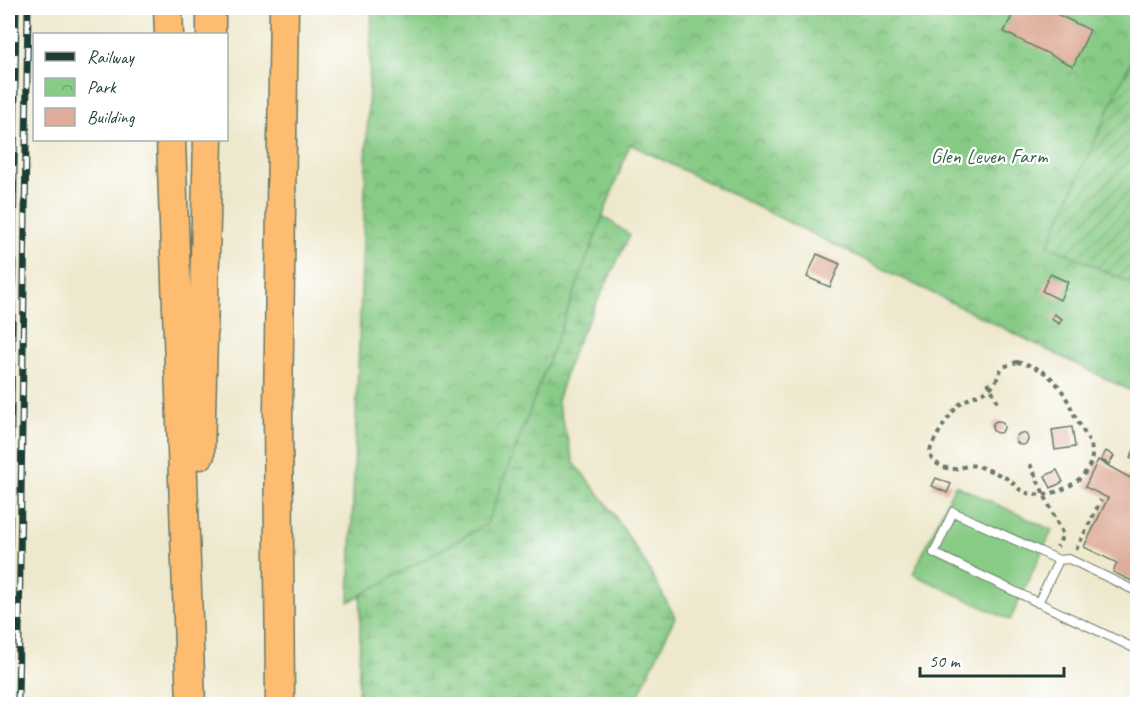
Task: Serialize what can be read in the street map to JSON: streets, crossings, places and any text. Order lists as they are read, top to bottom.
{
  "parks": ["Glen Leven Farm"],
  "legend": ["Railway", "Park", "Building"],
  "scale_bar": "50 m"
}
